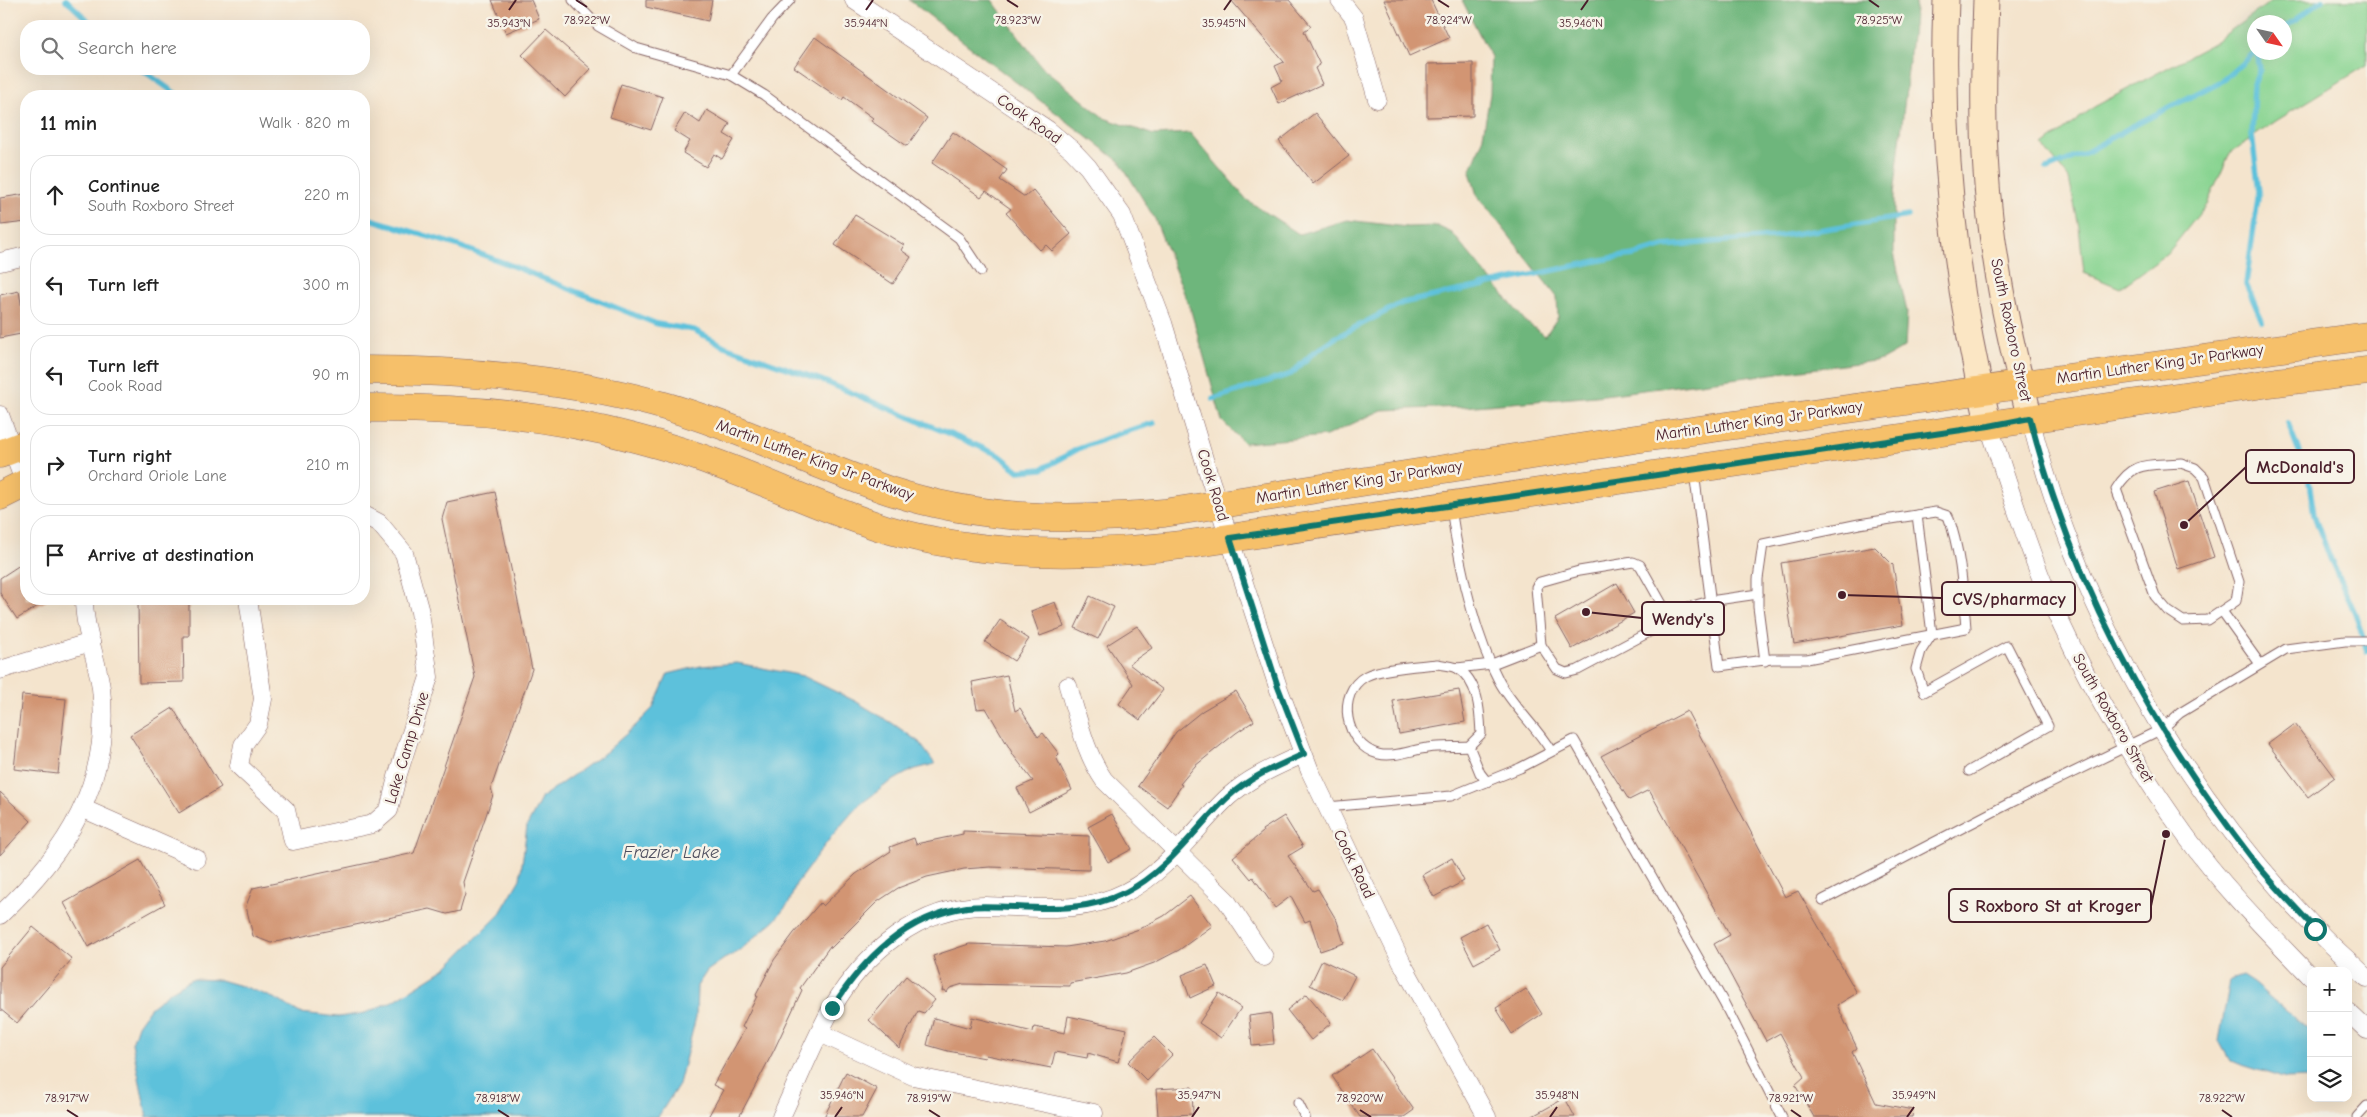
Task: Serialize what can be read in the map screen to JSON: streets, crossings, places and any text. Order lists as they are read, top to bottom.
{
  "streets": {
    "main road": ["Martin Luther King Jr Parkway"],
    "street": ["Cook Road", "South Roxboro Street", "Lake Camp Drive"]
  },
  "crossings": [
    ["Cook Road", "Martin Luther King Jr Parkway"],
    ["South Roxboro Street", "Martin Luther King Jr Parkway"]
  ],
  "water": ["Frazier Lake"],
  "places": [
    "McDonald's",
    "CVS/pharmacy",
    "Wendy's",
    "S Roxboro St at Kroger"
  ],
  "north": "bottom right",
  "page": {
    "search": "Search here",
    "heading": ["11 min", "Walk · 820 m"],
    "list": [
      ["Continue", "South Roxboro Street", "220 m"],
      ["Turn left", "300 m"],
      ["Turn left", "Cook Road", "90 m"],
      ["Turn right", "Orchard Oriole Lane", "210 m"],
      "Arrive at destination"
    ],
    "map_buttons": ["+", "−"]
  },
  "coordinates": [
    "78.922°W",
    "78.923°W",
    "78.924°W",
    "78.925°W",
    "35.943°N",
    "35.944°N",
    "35.945°N",
    "35.946°N",
    "35.947°N",
    "35.948°N",
    "35.949°N",
    "78.917°W",
    "78.918°W",
    "78.919°W",
    "78.920°W",
    "78.921°W"
  ]
}
